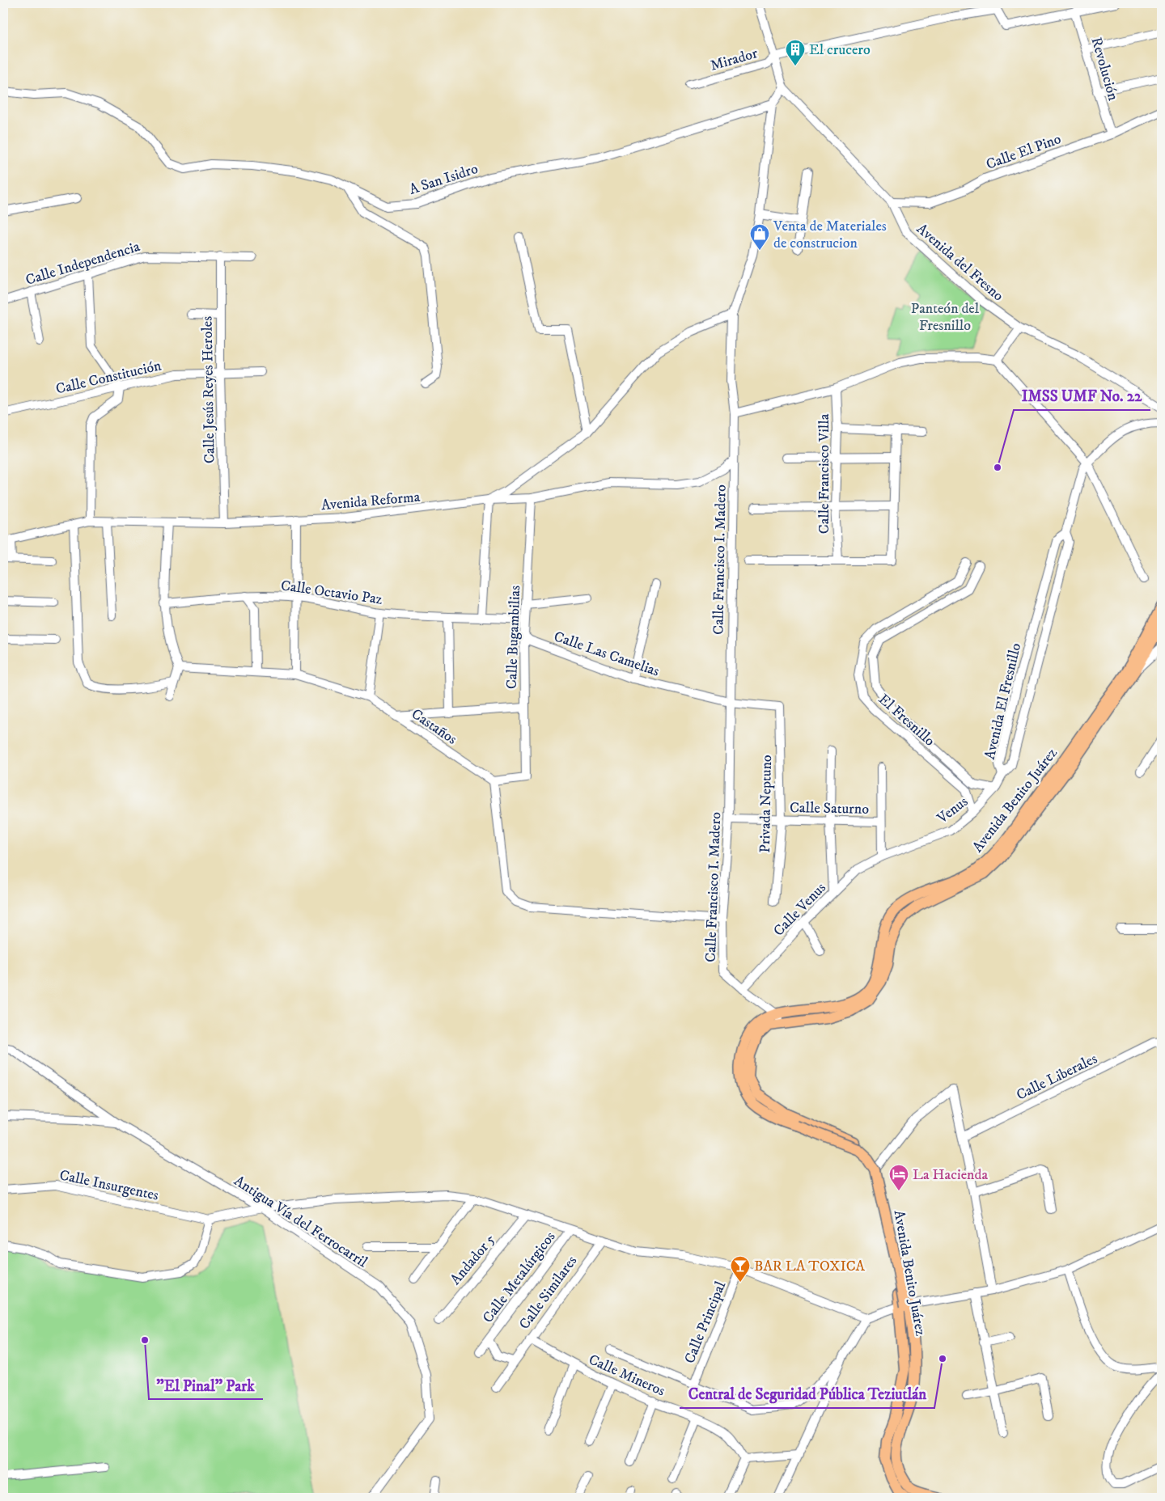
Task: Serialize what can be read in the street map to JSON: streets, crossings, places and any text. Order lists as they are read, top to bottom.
{
  "streets": {
    "main road": ["Avenida Benito Juárez"],
    "street": [
      "Mirador",
      "Revolución",
      "Calle El Pino",
      "A San Isidro",
      "Avenida del Fresno",
      "Calle Independencia",
      "Calle Constitución",
      "Calle Jesús Reyes Heroles",
      "Calle Francisco Villa",
      "Avenida Reforma",
      "Calle Francisco I. Madero",
      "Calle Octavio Paz",
      "Calle Bugambilias",
      "Calle Las Camelias",
      "Avenida El Fresnillo",
      "El Fresnillo",
      "Castaños",
      "Privada Neptuno",
      "Calle Saturno",
      "Venus",
      "Calle Venus",
      "Calle Liberales",
      "Calle Insurgentes",
      "Antigua Vía del Ferrocarril",
      "Andador 5",
      "Calle Metalúrgicos",
      "Calle Similares",
      "Calle Principal",
      "Calle Mineros"
    ]
  },
  "crossings": [
    ["Revolución", "Calle El Pino"],
    ["Calle El Pino", "Avenida del Fresno"],
    ["A San Isidro", "Calle Francisco I. Madero"],
    ["Avenida del Fresno", "Calle Francisco I. Madero"],
    ["Calle Independencia", "Calle Jesús Reyes Heroles"],
    ["Calle Constitución", "Calle Jesús Reyes Heroles"],
    ["Calle Jesús Reyes Heroles", "Avenida Reforma"],
    ["Avenida Reforma", "Calle Francisco I. Madero"],
    ["Avenida Reforma", "Calle Bugambilias"],
    ["Calle Francisco I. Madero", "Calle Las Camelias"],
    ["Calle Francisco I. Madero", "Avenida Benito Juárez"],
    ["Calle Francisco I. Madero", "Calle Saturno"],
    ["Calle Francisco I. Madero", "Calle Venus"],
    ["Calle Octavio Paz", "Calle Bugambilias"],
    ["Calle Bugambilias", "Calle Las Camelias"],
    ["Calle Bugambilias", "Castaños"],
    ["Calle Las Camelias", "Privada Neptuno"],
    ["Avenida El Fresnillo", "Venus"],
    ["El Fresnillo", "Venus"],
    ["Privada Neptuno", "Calle Saturno"],
    ["Venus", "Calle Venus"],
    ["Calle Similares", "Calle Mineros"]
  ],
  "parks": ["Panteón del Fresnillo"],
  "places": {
    "building": ["El crucero"],
    "shop": ["Venta de Materiales de construcion"],
    "other": ["IMSS UMF No. 22", "\"El Pinal\" Park", "Central de Seguridad Pública Teziutlán"],
    "hotel": ["La Hacienda"],
    "bar": ["BAR LA TOXICA"]
  }
}
